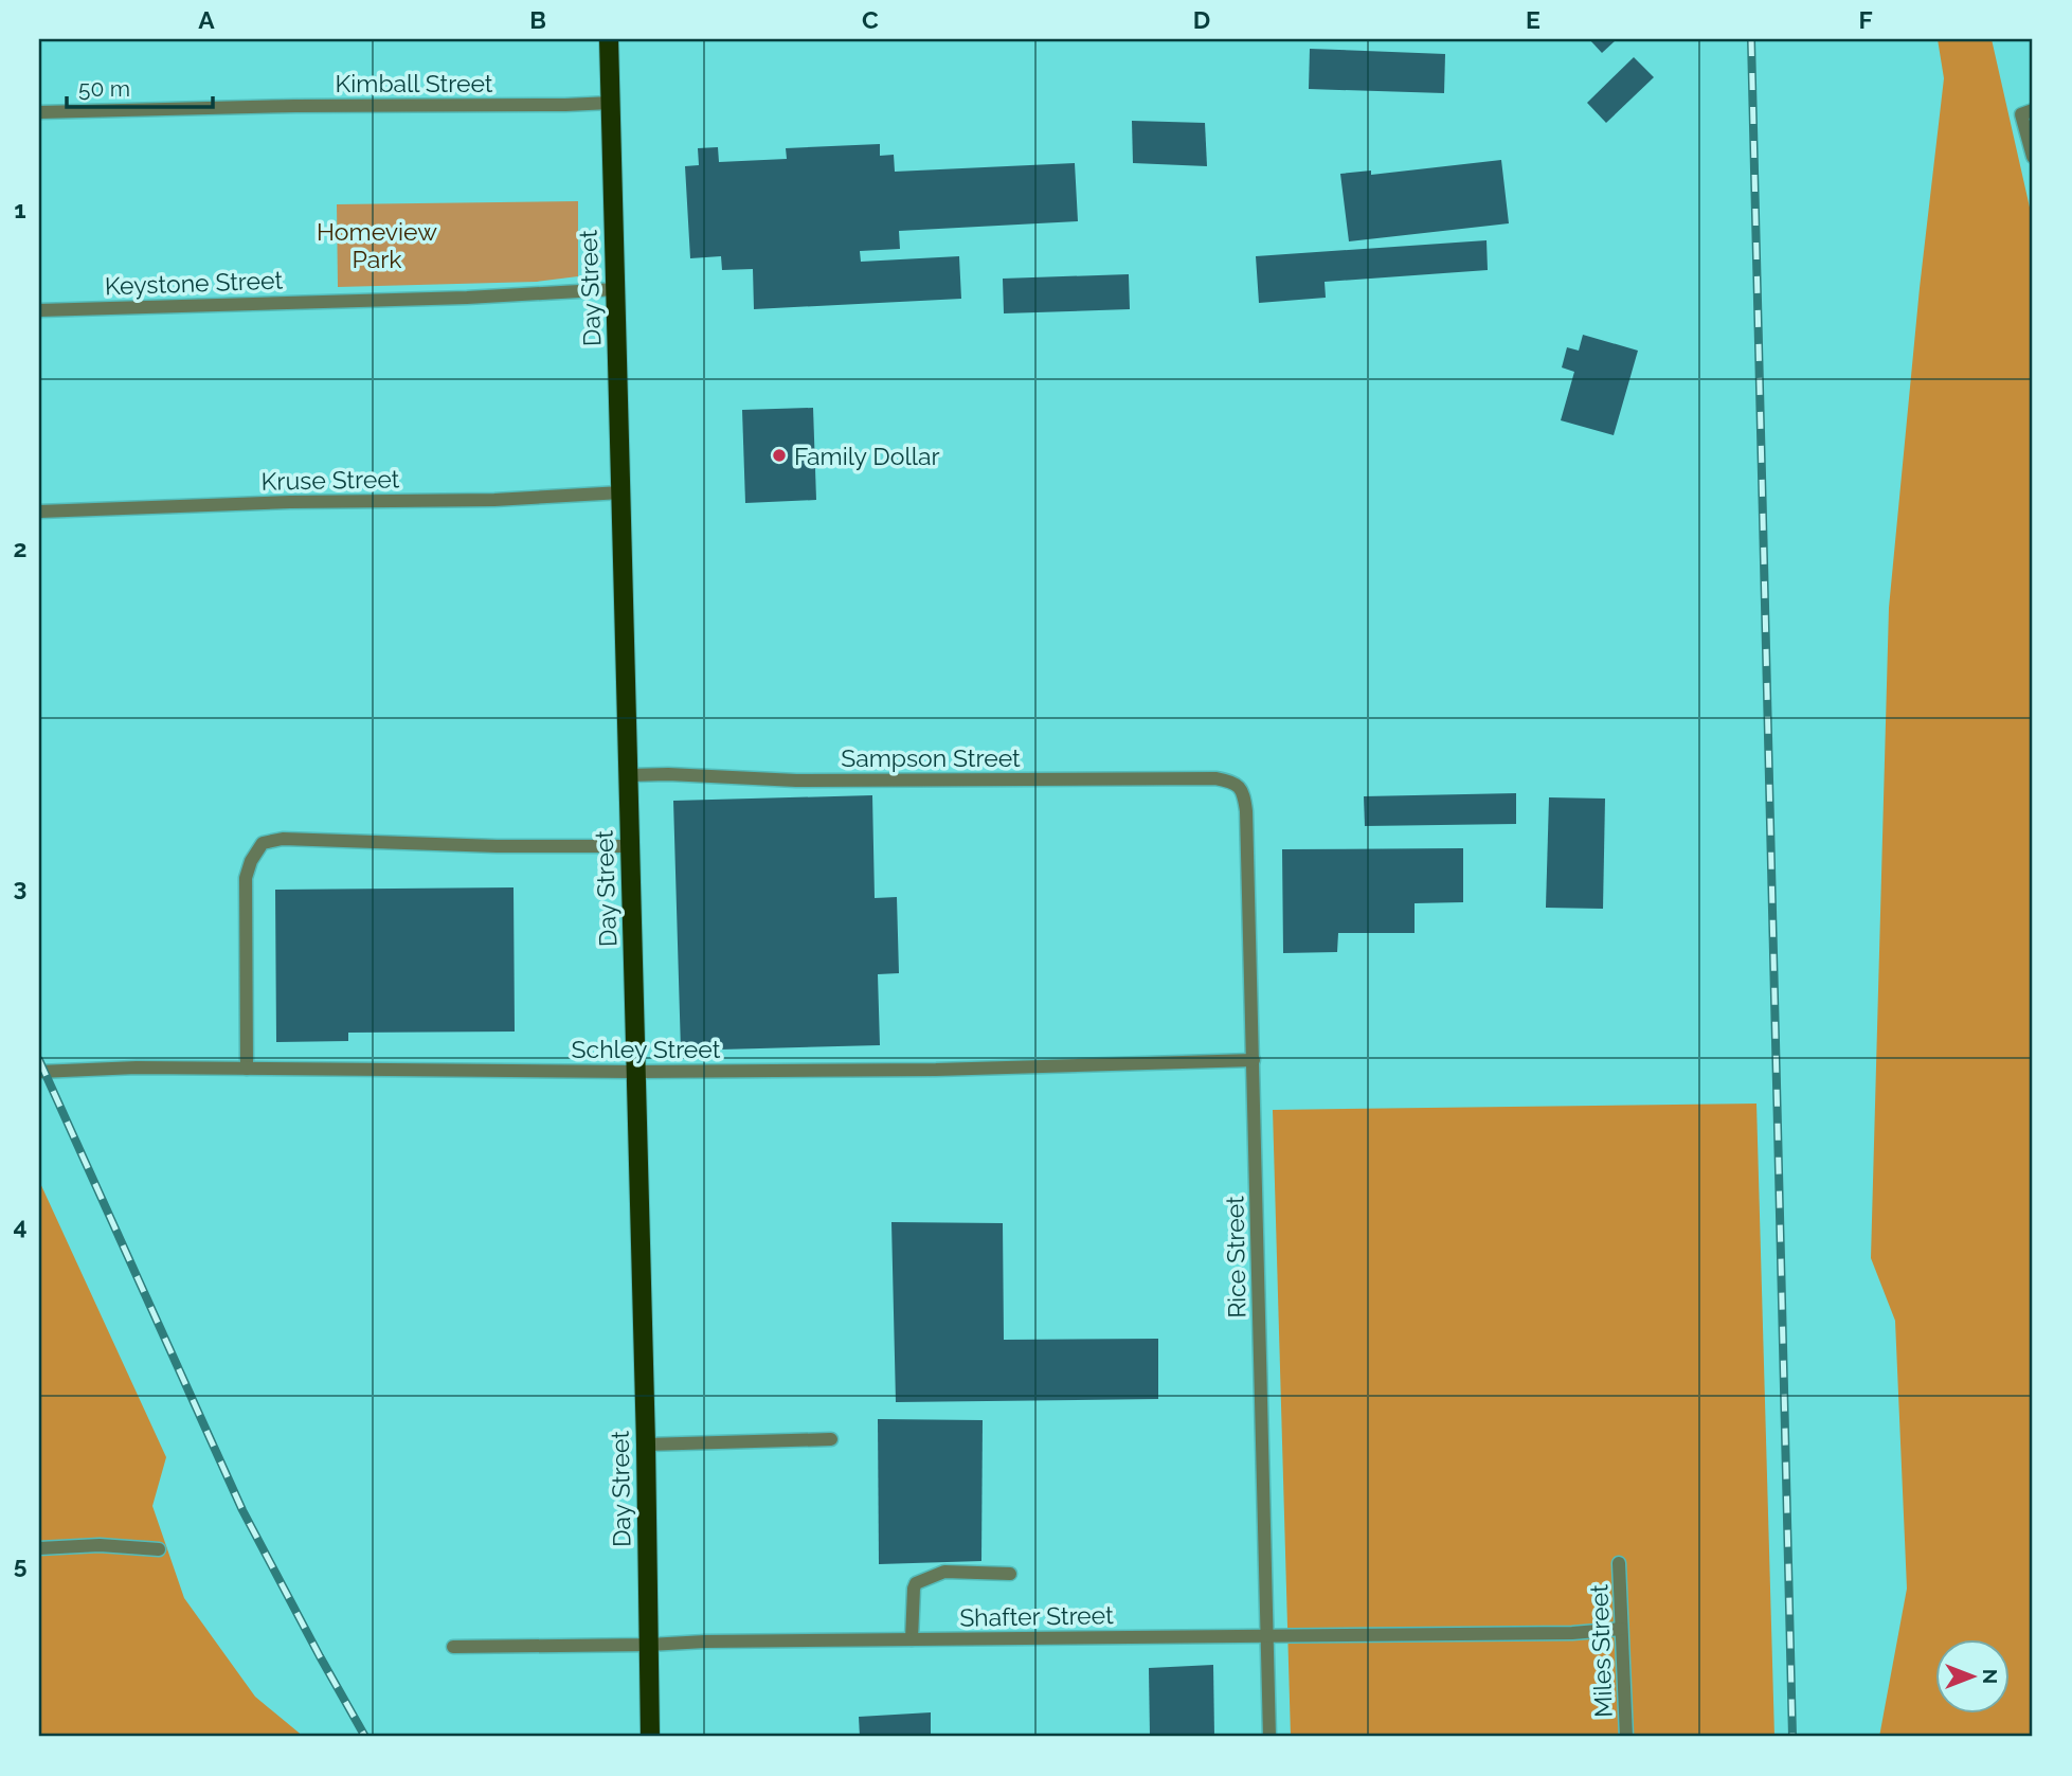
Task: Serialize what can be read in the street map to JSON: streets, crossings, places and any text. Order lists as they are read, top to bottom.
{
  "streets": {
    "main road": ["Day Street"],
    "street": [
      "Kimball Street",
      "Keystone Street",
      "Kruse Street",
      "Sampson Street",
      "Schley Street",
      "Rice Street",
      "Shafter Street",
      "Miles Street"
    ]
  },
  "crossings": [
    ["Kimball Street", "Day Street"],
    ["Keystone Street", "Day Street"],
    ["Day Street", "Kruse Street"],
    ["Day Street", "Sampson Street"],
    ["Day Street", "Schley Street"],
    ["Day Street", "Shafter Street"],
    ["Sampson Street", "Rice Street"],
    ["Schley Street", "Rice Street"],
    ["Rice Street", "Shafter Street"],
    ["Shafter Street", "Miles Street"]
  ],
  "parks": ["Homeview Park"],
  "places": ["Family Dollar"],
  "scale_bar": "50 m",
  "north": "right",
  "grid": {
    "columns": [
      "A",
      "B",
      "C",
      "D",
      "E",
      "F"
    ],
    "rows": [
      "1",
      "2",
      "3",
      "4",
      "5"
    ]
  }
}
